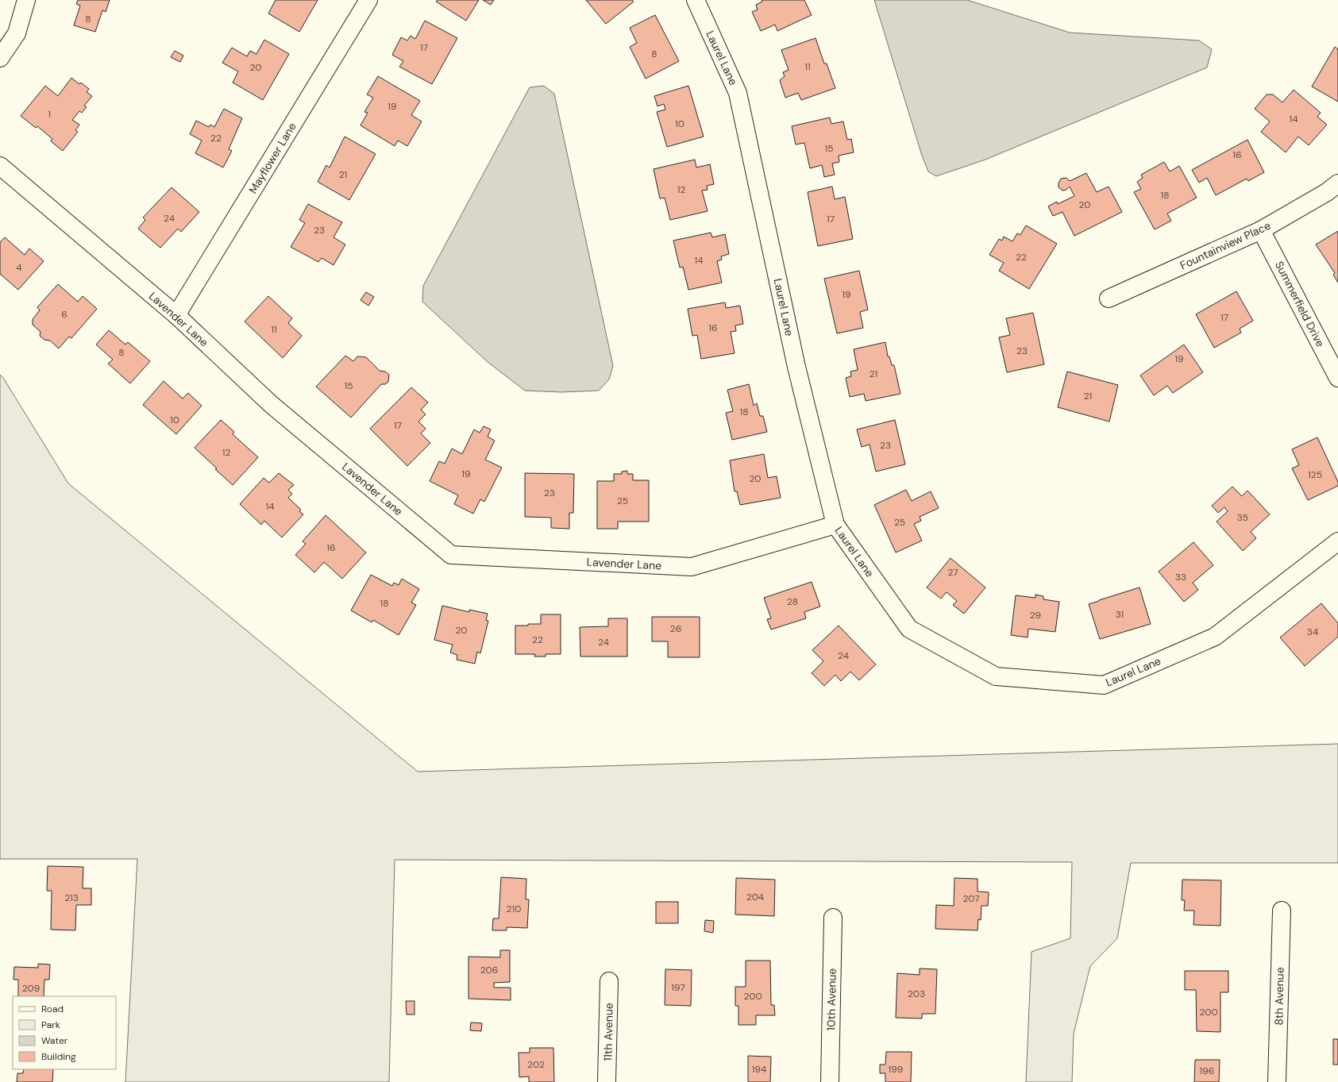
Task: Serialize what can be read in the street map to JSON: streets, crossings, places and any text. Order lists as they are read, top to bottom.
{
  "streets": {
    "street": [
      "Laurel Lane",
      "Mayflower Lane",
      "Fountainview Place",
      "Summerfield Drive",
      "Lavender Lane",
      "8th Avenue",
      "10th Avenue",
      "11th Avenue"
    ]
  },
  "crossings": [
    ["Laurel Lane", "Lavender Lane"],
    ["Mayflower Lane", "Lavender Lane"],
    ["Fountainview Place", "Summerfield Drive"]
  ],
  "house_numbers": [
    "8",
    "17",
    "8",
    "11",
    "20",
    "19",
    "1",
    "14",
    "10",
    "22",
    "15",
    "16",
    "21",
    "12",
    "18",
    "20",
    "24",
    "17",
    "23",
    "22",
    "14",
    "4",
    "19",
    "6",
    "17",
    "16",
    "11",
    "23",
    "8",
    "19",
    "21",
    "15",
    "21",
    "18",
    "10",
    "17",
    "23",
    "12",
    "19",
    "125",
    "20",
    "23",
    "25",
    "14",
    "35",
    "25",
    "16",
    "27",
    "33",
    "28",
    "18",
    "31",
    "29",
    "26",
    "20",
    "34",
    "22",
    "24",
    "24",
    "204",
    "213",
    "207",
    "210",
    "206",
    "197",
    "209",
    "203",
    "200",
    "200",
    "202",
    "194",
    "199",
    "196"
  ],
  "legend": [
    "Road",
    "Park",
    "Water",
    "Building"
  ]
}
